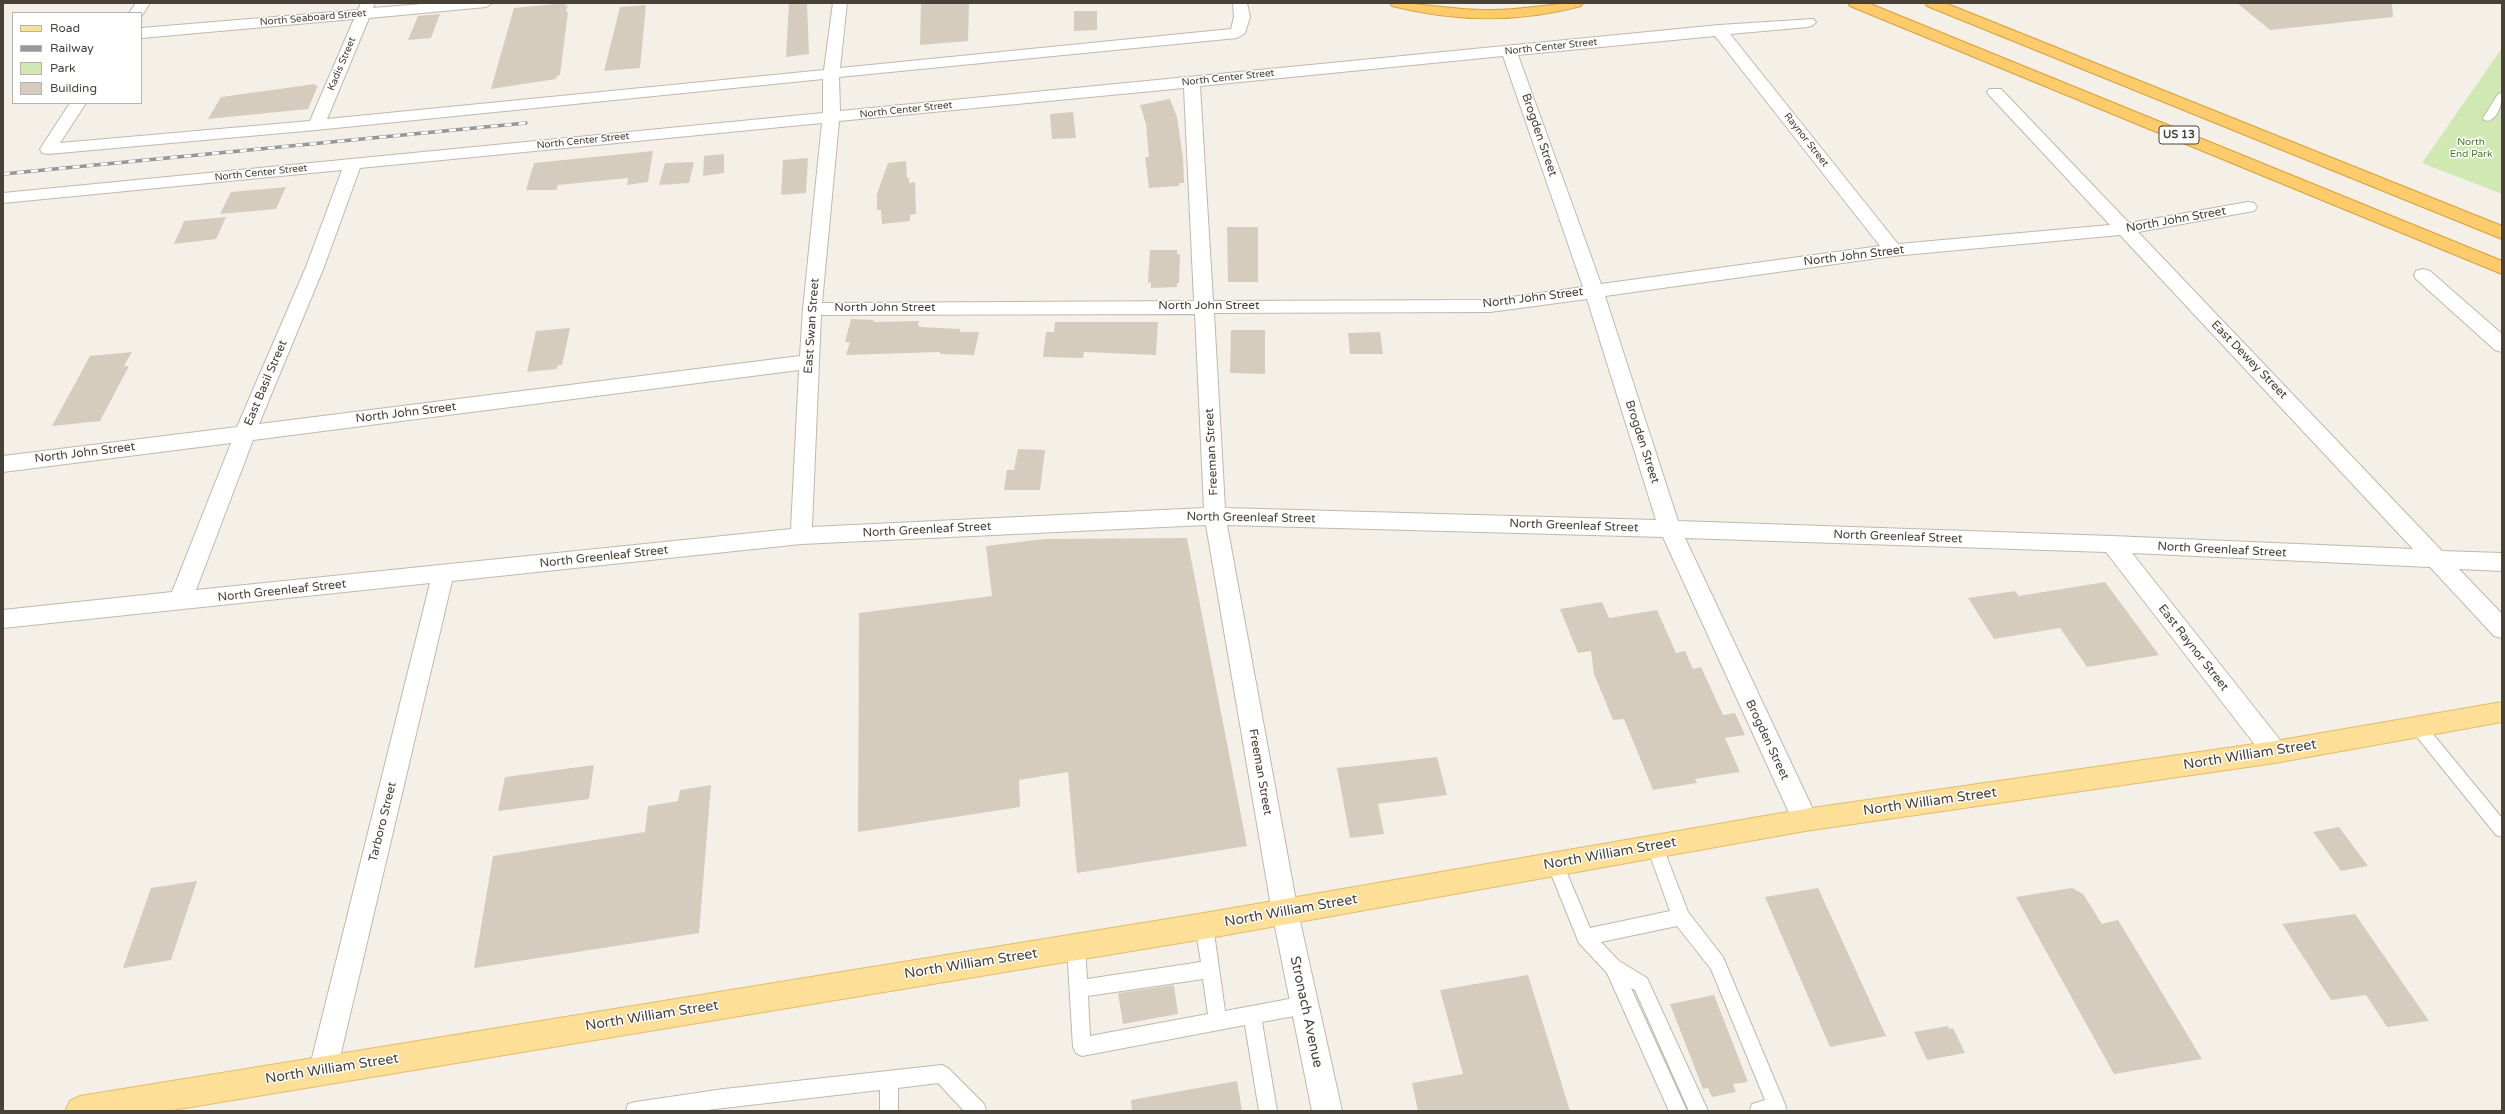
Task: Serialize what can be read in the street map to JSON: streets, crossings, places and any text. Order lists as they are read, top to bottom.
{
  "streets": {
    "highway": ["US 13"],
    "main road": ["North William Street"],
    "street": [
      "North Seaboard Street",
      "North Center Street",
      "Kadis Street",
      "Brogden Street",
      "Raynor Street",
      "North John Street",
      "East Swan Street",
      "East Dewey Street",
      "East Basil Street",
      "Freeman Street",
      "North Greenleaf Street",
      "East Raynor Street",
      "Tarboro Street",
      "Stronach Avenue"
    ]
  },
  "crossings": [
    ["North Seaboard Street", "Kadis Street"],
    ["North Center Street", "Brogden Street"],
    ["North Center Street", "Raynor Street"],
    ["North Center Street", "East Swan Street"],
    ["North Center Street", "East Basil Street"],
    ["North Center Street", "Freeman Street"],
    ["Brogden Street", "North John Street"],
    ["Brogden Street", "North Greenleaf Street"],
    ["Brogden Street", "North William Street"],
    ["Raynor Street", "North John Street"],
    ["North John Street", "East Swan Street"],
    ["North John Street", "East Dewey Street"],
    ["North John Street", "East Basil Street"],
    ["North John Street", "Freeman Street"],
    ["East Swan Street", "North Greenleaf Street"],
    ["East Dewey Street", "North Greenleaf Street"],
    ["East Basil Street", "North Greenleaf Street"],
    ["Freeman Street", "North Greenleaf Street"],
    ["Freeman Street", "North William Street"],
    ["Freeman Street", "Stronach Avenue"],
    ["North Greenleaf Street", "East Raynor Street"],
    ["North Greenleaf Street", "Tarboro Street"],
    ["East Raynor Street", "North William Street"],
    ["North William Street", "Tarboro Street"],
    ["North William Street", "Stronach Avenue"]
  ],
  "parks": ["North End Park"],
  "legend": [
    "Road",
    "Railway",
    "Park",
    "Building"
  ]
}
